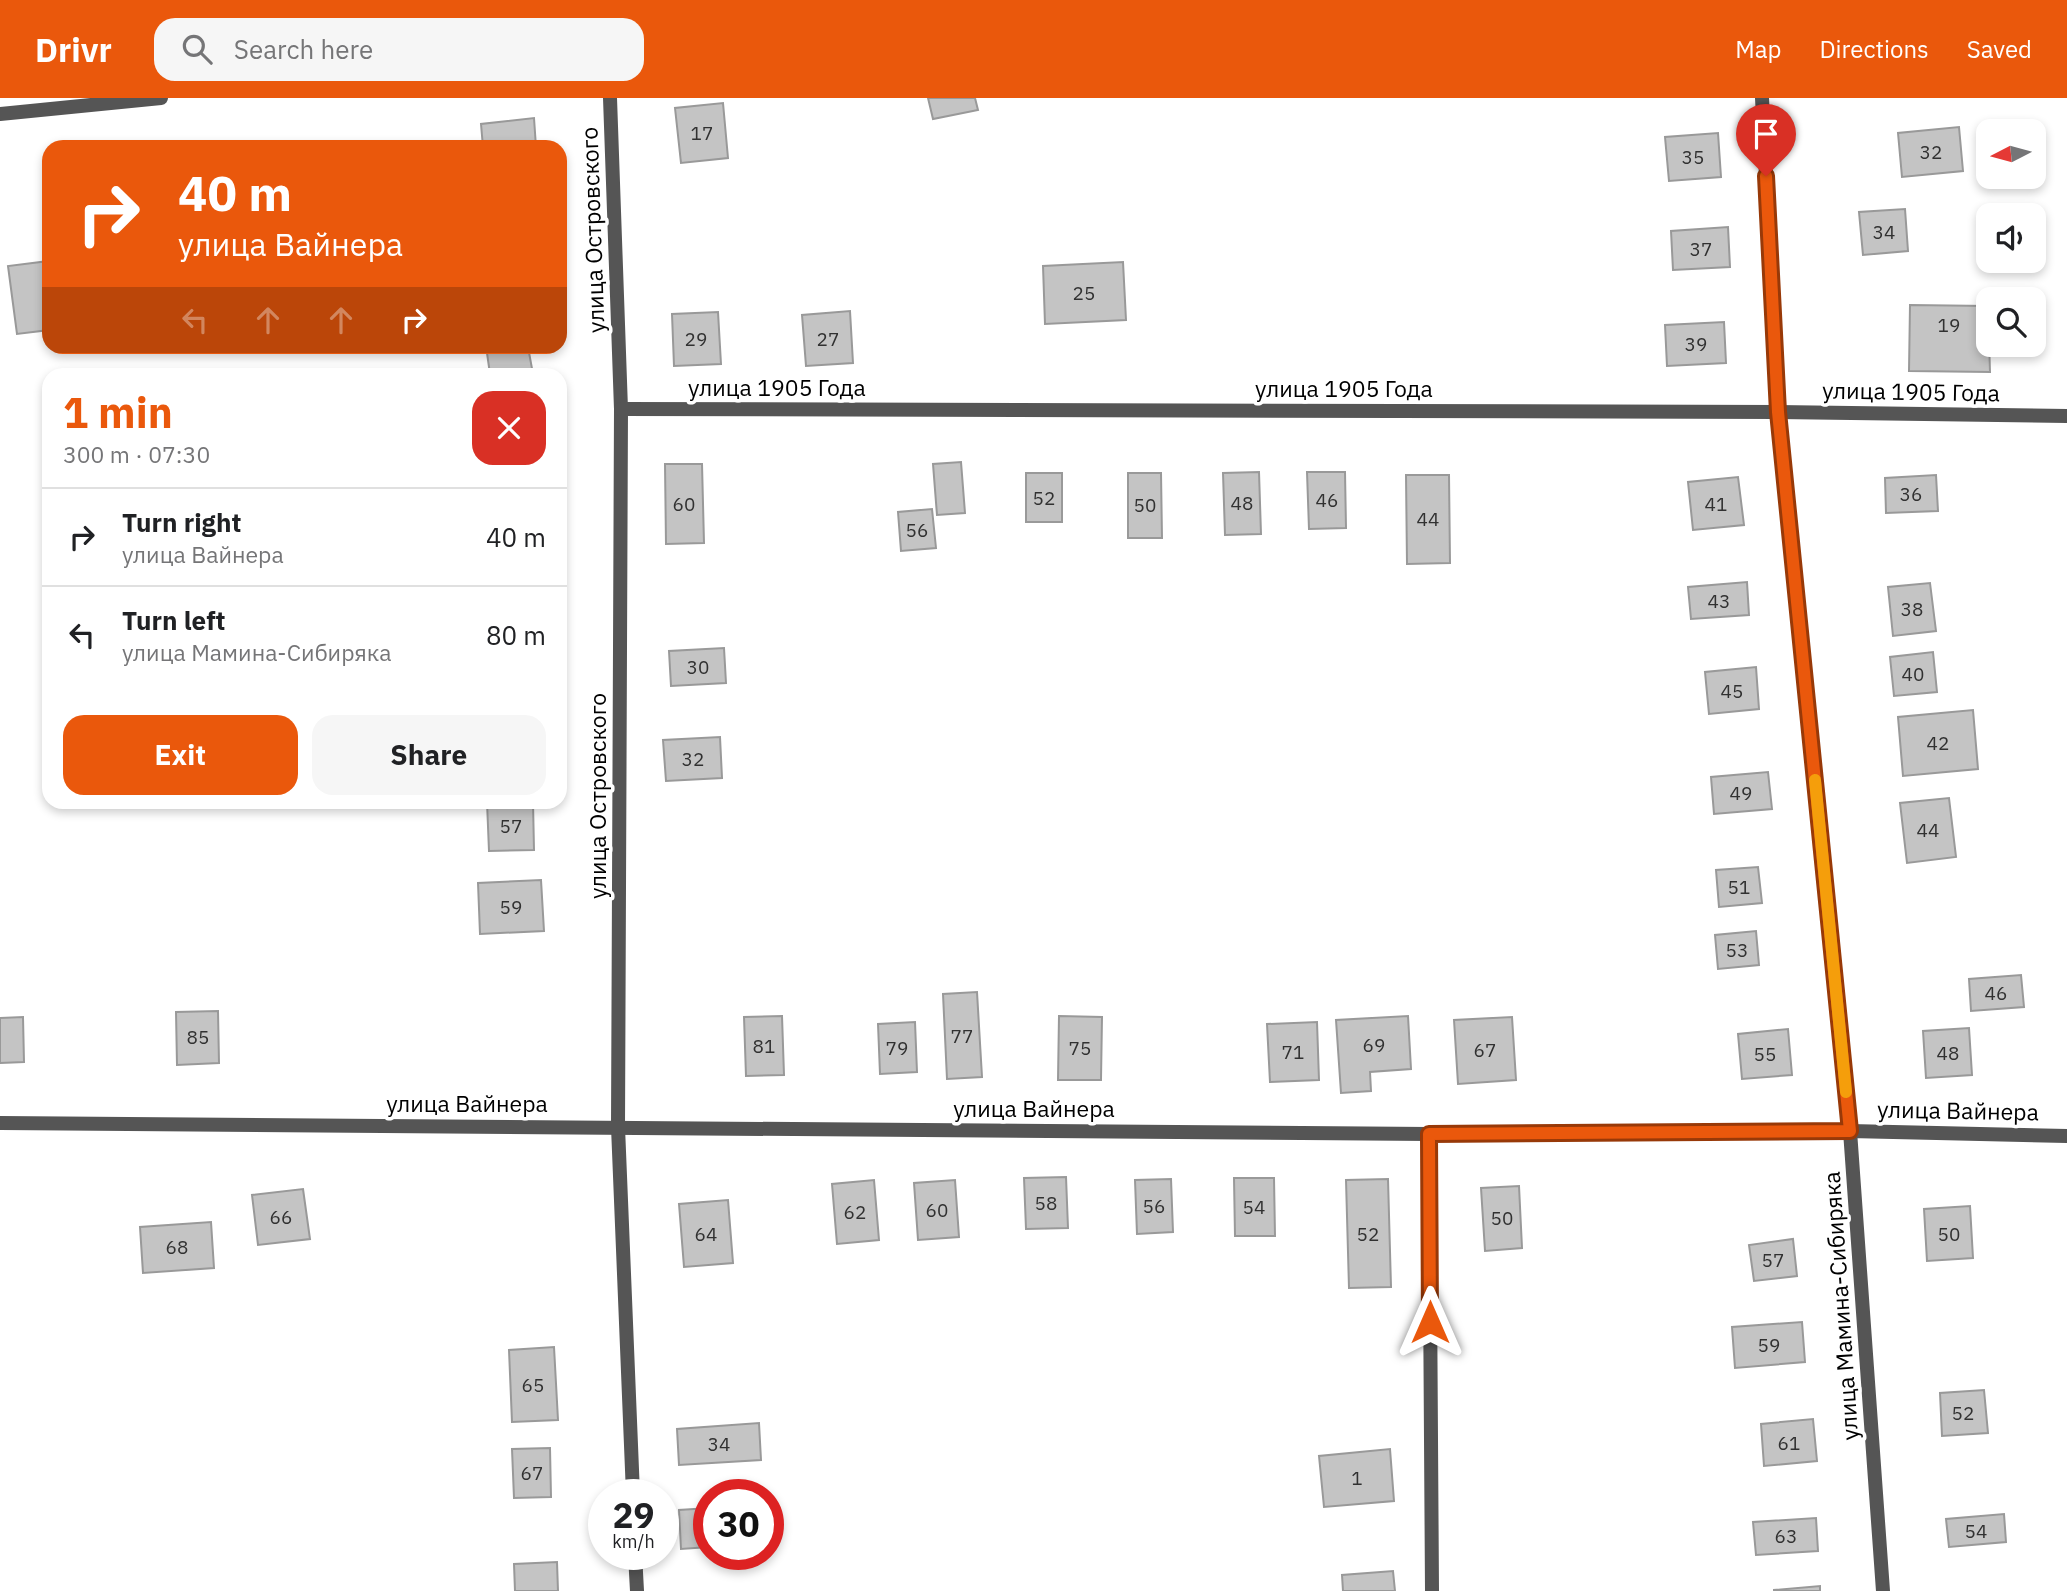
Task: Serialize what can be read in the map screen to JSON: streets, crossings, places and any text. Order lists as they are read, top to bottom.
{
  "streets": {
    "street": [
      "улица Островского",
      "улица 1905 Года",
      "улица Вайнера",
      "улица Мамина-Сибиряка"
    ]
  },
  "crossings": [
    ["улица Островского", "улица 1905 Года"],
    ["улица Островского", "улица Вайнера"],
    ["улица 1905 Года", "улица Мамина-Сибиряка"],
    ["улица Вайнера", "улица Мамина-Сибиряка"]
  ],
  "house_numbers": [
    "17",
    "32",
    "35",
    "34",
    "37",
    "25",
    "19",
    "29",
    "27",
    "39",
    "36",
    "52",
    "46",
    "48",
    "60",
    "41",
    "50",
    "44",
    "56",
    "43",
    "38",
    "30",
    "40",
    "45",
    "42",
    "32",
    "49",
    "57",
    "44",
    "51",
    "59",
    "53",
    "46",
    "77",
    "85",
    "69",
    "81",
    "79",
    "75",
    "67",
    "71",
    "48",
    "55",
    "58",
    "56",
    "54",
    "60",
    "62",
    "66",
    "50",
    "64",
    "52",
    "50",
    "68",
    "57",
    "59",
    "65",
    "52",
    "61",
    "34",
    "67",
    "1",
    "54",
    "63"
  ],
  "north": "left",
  "page": {
    "header": "Drivr",
    "search": "Search here",
    "nav": ["Map", "Directions", "Saved"],
    "turn": ["40 m", "улица Вайнера"],
    "heading": ["1 min", "300 m · 07:30"],
    "list": [
      {
        "name": "Turn right",
        "note": "улица Вайнера",
        "value": "40 m"
      },
      {
        "name": "Turn left",
        "note": "улица Мамина-Сибиряка",
        "value": "80 m"
      }
    ],
    "buttons": ["Exit", "Share"],
    "speed": "29 km/h",
    "limit": "30"
  }
}
